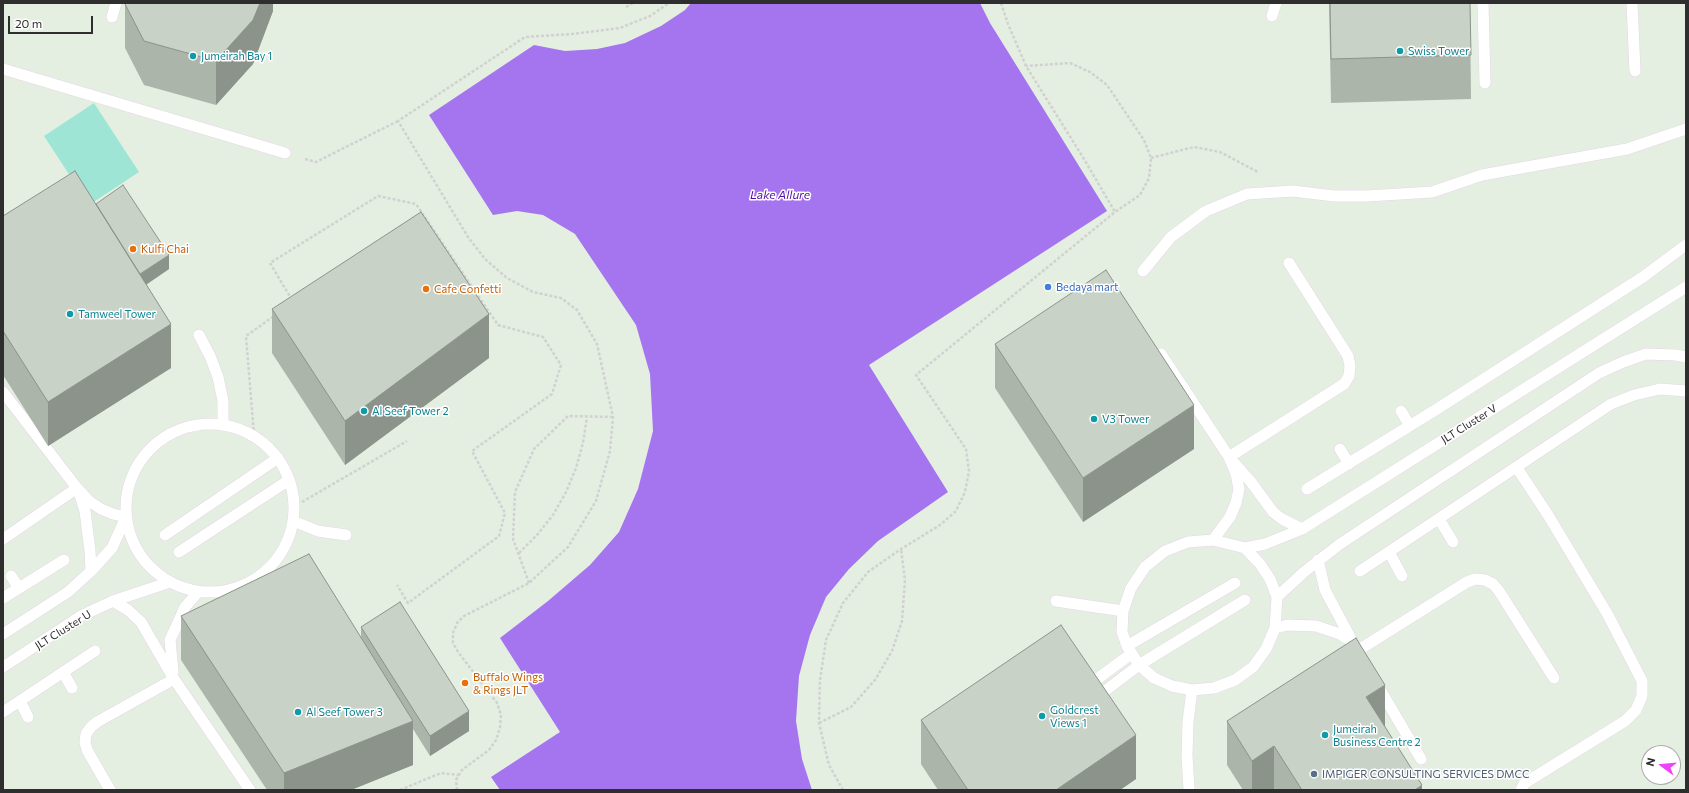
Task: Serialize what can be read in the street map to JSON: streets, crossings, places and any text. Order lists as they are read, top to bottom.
{
  "streets": {
    "lane": ["JLT Cluster V", "JLT Cluster U"]
  },
  "water": ["Lake Allure"],
  "places": [
    "Swiss Tower",
    "Jumeirah Bay 1",
    "Kulfi Chai",
    "Bedaya mart",
    "Cafe Confetti",
    "Tamweel Tower",
    "Al Seef Tower 2",
    "V3 Tower",
    "Buffalo Wings & Rings JLT",
    "Al Seef Tower 3",
    "Goldcrest Views 1",
    "Jumeirah Business Centre 2",
    "IMPIGER CONSULTING SERVICES DMCC"
  ],
  "scale_bar": "20 m",
  "north": "left"
}
